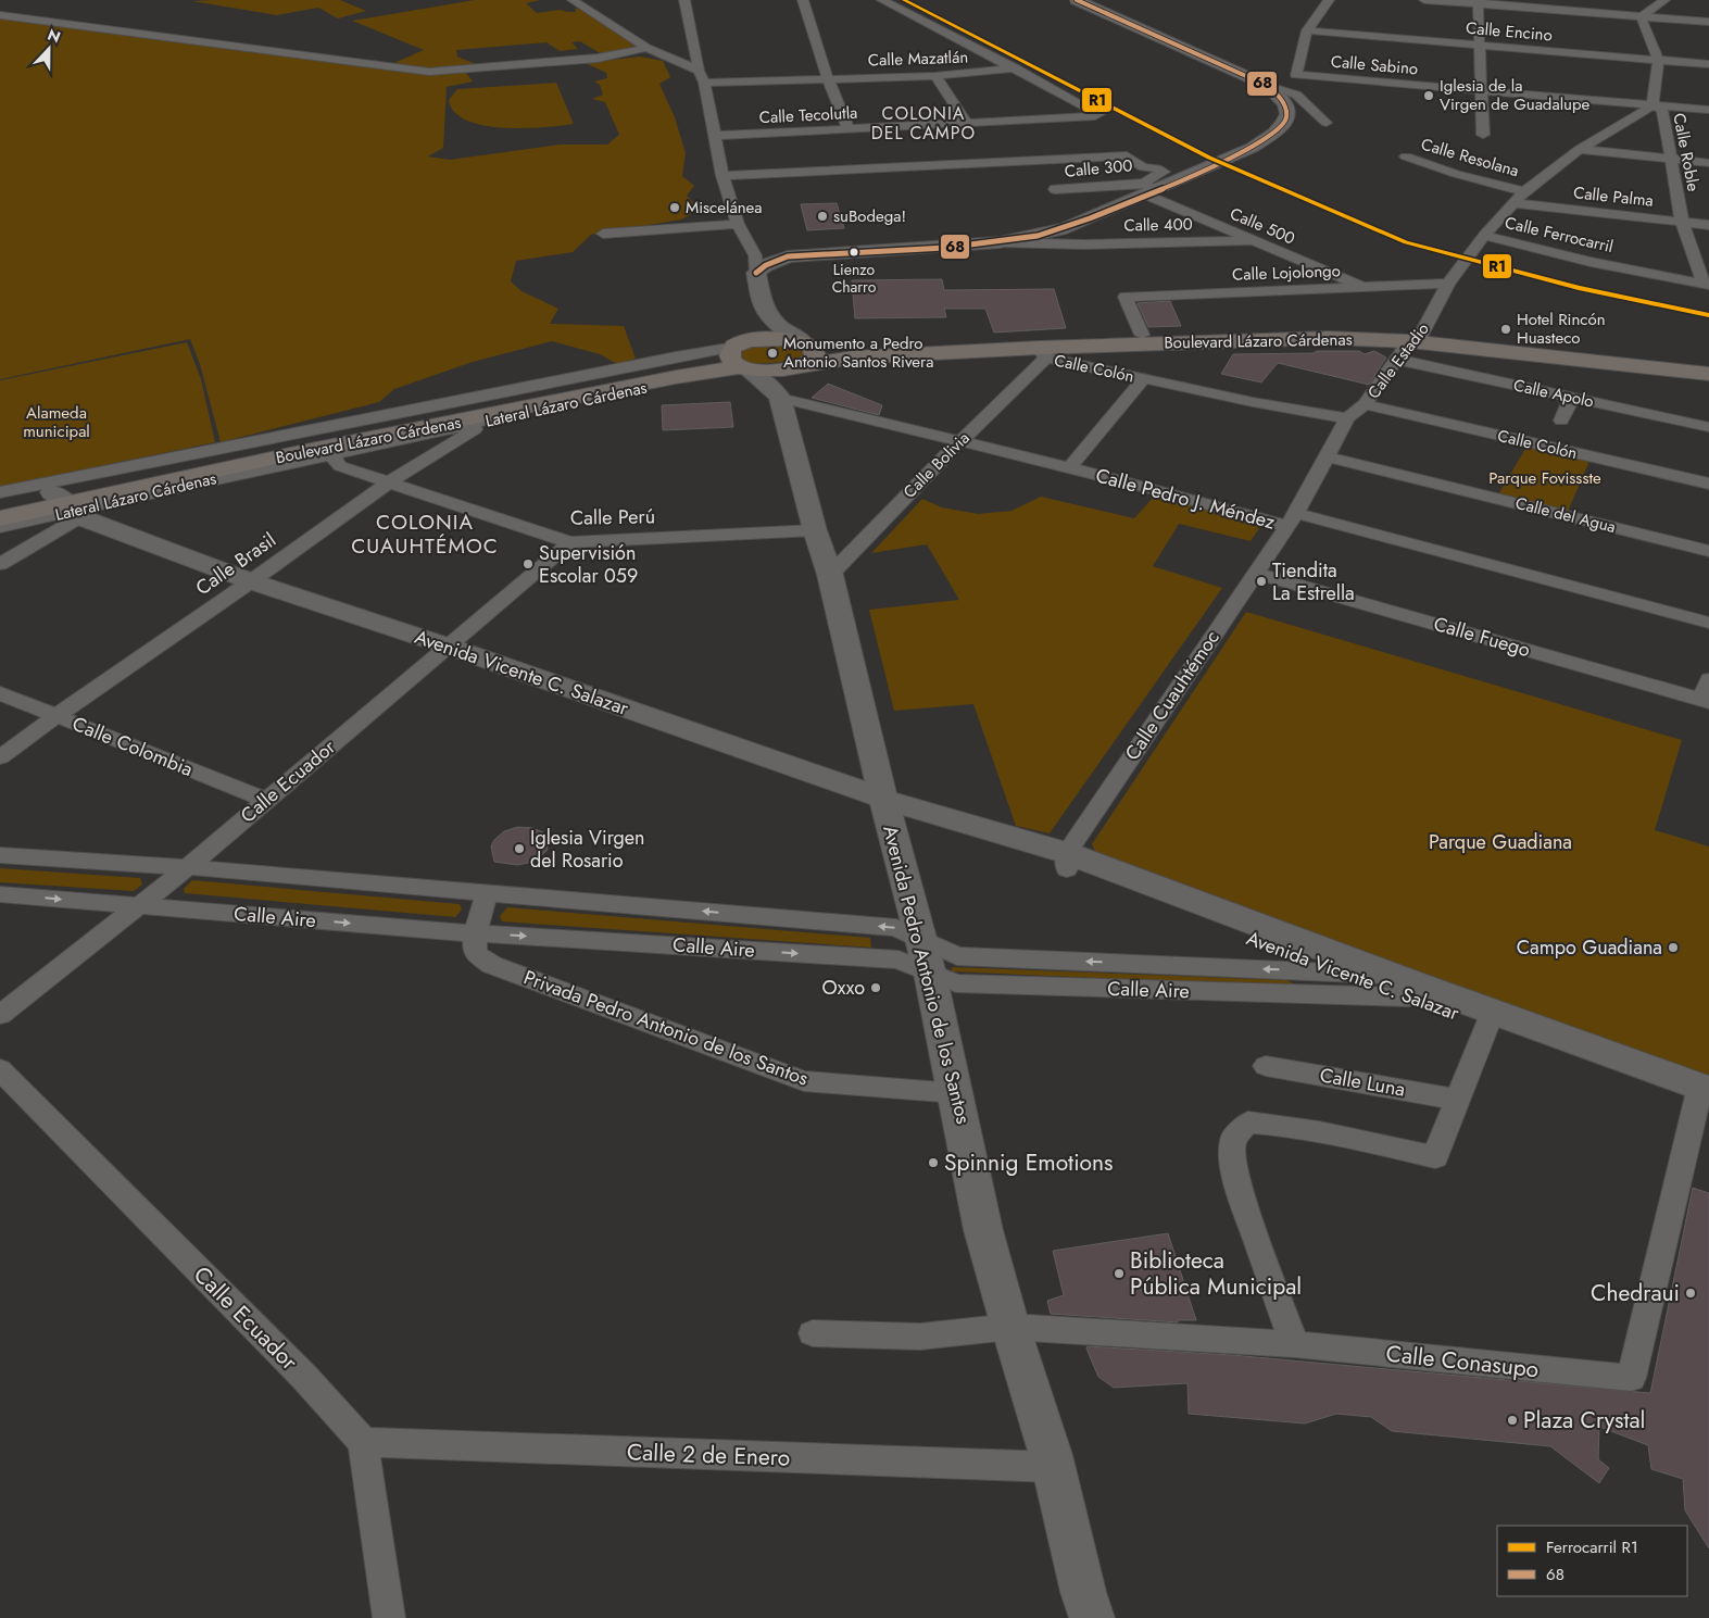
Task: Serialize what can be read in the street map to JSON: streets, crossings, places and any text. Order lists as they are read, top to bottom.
{
  "streets": {
    "main road": [
      "Boulevard Lázaro Cárdenas",
      "Calle Pedro J. Méndez",
      "Avenida Vicente C. Salazar",
      "Avenida Pedro Antonio de los Santos"
    ],
    "street": [
      "Calle Encino",
      "Calle Mazatlán",
      "Calle Sabino",
      "Calle Tecolutla",
      "Calle Roble",
      "Calle Resolana",
      "Calle 300",
      "Calle Palma",
      "Calle 400",
      "Calle 500",
      "Calle Ferrocarril",
      "Calle Lojolongo",
      "Calle Estadio",
      "Calle Colón",
      "Calle Apolo",
      "Lateral Lázaro Cárdenas",
      "Calle Bolivia",
      "Calle del Agua",
      "Calle Perú",
      "Calle Brasil",
      "Calle Fuego",
      "Calle Cuauhtémoc",
      "Calle Colombia",
      "Calle Ecuador",
      "Calle Aire",
      "Privada Pedro Antonio de los Santos",
      "Calle Luna",
      "Calle Conasupo",
      "Calle 2 de Enero"
    ]
  },
  "crossings": [
    ["Calle Encino", "Calle Sabino"],
    ["Calle Encino", "Calle Roble"],
    ["Calle Mazatlán", "Calle Tecolutla"],
    ["Calle Sabino", "Calle Roble"],
    ["Calle Sabino", "Calle Ferrocarril"],
    ["Calle Roble", "Calle Palma"],
    ["Calle Roble", "Calle Ferrocarril"],
    ["Calle Resolana", "Calle Ferrocarril"],
    ["Calle 300", "Calle 500"],
    ["Calle Palma", "Calle Ferrocarril"],
    ["Calle 400", "Calle 500"],
    ["Calle 500", "Calle Lojolongo"],
    ["Calle Ferrocarril", "Calle Estadio"],
    ["Calle Lojolongo", "Boulevard Lázaro Cárdenas"],
    ["Calle Lojolongo", "Calle Estadio"],
    ["Boulevard Lázaro Cárdenas", "Calle Estadio"],
    ["Boulevard Lázaro Cárdenas", "Calle Colón"],
    ["Boulevard Lázaro Cárdenas", "Lateral Lázaro Cárdenas"],
    ["Boulevard Lázaro Cárdenas", "Calle Bolivia"],
    ["Boulevard Lázaro Cárdenas", "Calle Pedro J. Méndez"],
    ["Boulevard Lázaro Cárdenas", "Calle Brasil"],
    ["Boulevard Lázaro Cárdenas", "Avenida Vicente C. Salazar"],
    ["Calle Estadio", "Calle Colón"],
    ["Calle Estadio", "Calle Apolo"],
    ["Calle Estadio", "Calle Pedro J. Méndez"],
    ["Calle Estadio", "Calle del Agua"],
    ["Calle Estadio", "Calle Cuauhtémoc"],
    ["Calle Colón", "Calle Bolivia"],
    ["Lateral Lázaro Cárdenas", "Calle Pedro J. Méndez"],
    ["Lateral Lázaro Cárdenas", "Calle Perú"],
    ["Lateral Lázaro Cárdenas", "Calle Brasil"],
    ["Lateral Lázaro Cárdenas", "Avenida Vicente C. Salazar"],
    ["Calle Bolivia", "Calle Pedro J. Méndez"],
    ["Calle Bolivia", "Avenida Pedro Antonio de los Santos"],
    ["Calle Pedro J. Méndez", "Calle Cuauhtémoc"],
    ["Calle Pedro J. Méndez", "Avenida Pedro Antonio de los Santos"],
    ["Calle Perú", "Calle Brasil"],
    ["Calle Perú", "Calle Ecuador"],
    ["Calle Perú", "Avenida Pedro Antonio de los Santos"],
    ["Calle Brasil", "Avenida Vicente C. Salazar"],
    ["Calle Brasil", "Calle Colombia"],
    ["Calle Fuego", "Calle Cuauhtémoc"],
    ["Avenida Vicente C. Salazar", "Calle Cuauhtémoc"],
    ["Avenida Vicente C. Salazar", "Calle Ecuador"],
    ["Avenida Vicente C. Salazar", "Calle Aire"],
    ["Avenida Vicente C. Salazar", "Avenida Pedro Antonio de los Santos"],
    ["Avenida Vicente C. Salazar", "Calle Conasupo"],
    ["Calle Colombia", "Calle Ecuador"],
    ["Calle Ecuador", "Calle Aire"],
    ["Calle Ecuador", "Calle 2 de Enero"],
    ["Calle Aire", "Avenida Pedro Antonio de los Santos"],
    ["Calle Aire", "Privada Pedro Antonio de los Santos"],
    ["Avenida Pedro Antonio de los Santos", "Privada Pedro Antonio de los Santos"],
    ["Avenida Pedro Antonio de los Santos", "Calle Conasupo"],
    ["Avenida Pedro Antonio de los Santos", "Calle 2 de Enero"]
  ],
  "districts": ["COLONIA DEL CAMPO", "COLONIA CUAUHTÉMOC"],
  "parks": ["Alameda municipal", "Parque Fovissste", "Parque Guadiana"],
  "places": [
    "Iglesia de la Virgen de Guadalupe",
    "Miscelánea",
    "suBodega!",
    "Lienzo Charro",
    "Hotel Rincón Huasteco",
    "Monumento a Pedro Antonio Santos Rivera",
    "Supervisión Escolar 059",
    "Tiendita La Estrella",
    "Iglesia Virgen del Rosario",
    "Campo Guadiana",
    "Oxxo",
    "Spinnig Emotions",
    "Biblioteca Pública Municipal",
    "Chedraui",
    "Plaza Crystal"
  ],
  "lines": ["rail line R1", "transit line 68"],
  "legend": ["Ferrocarril R1", "68"],
  "north": "top"
}
